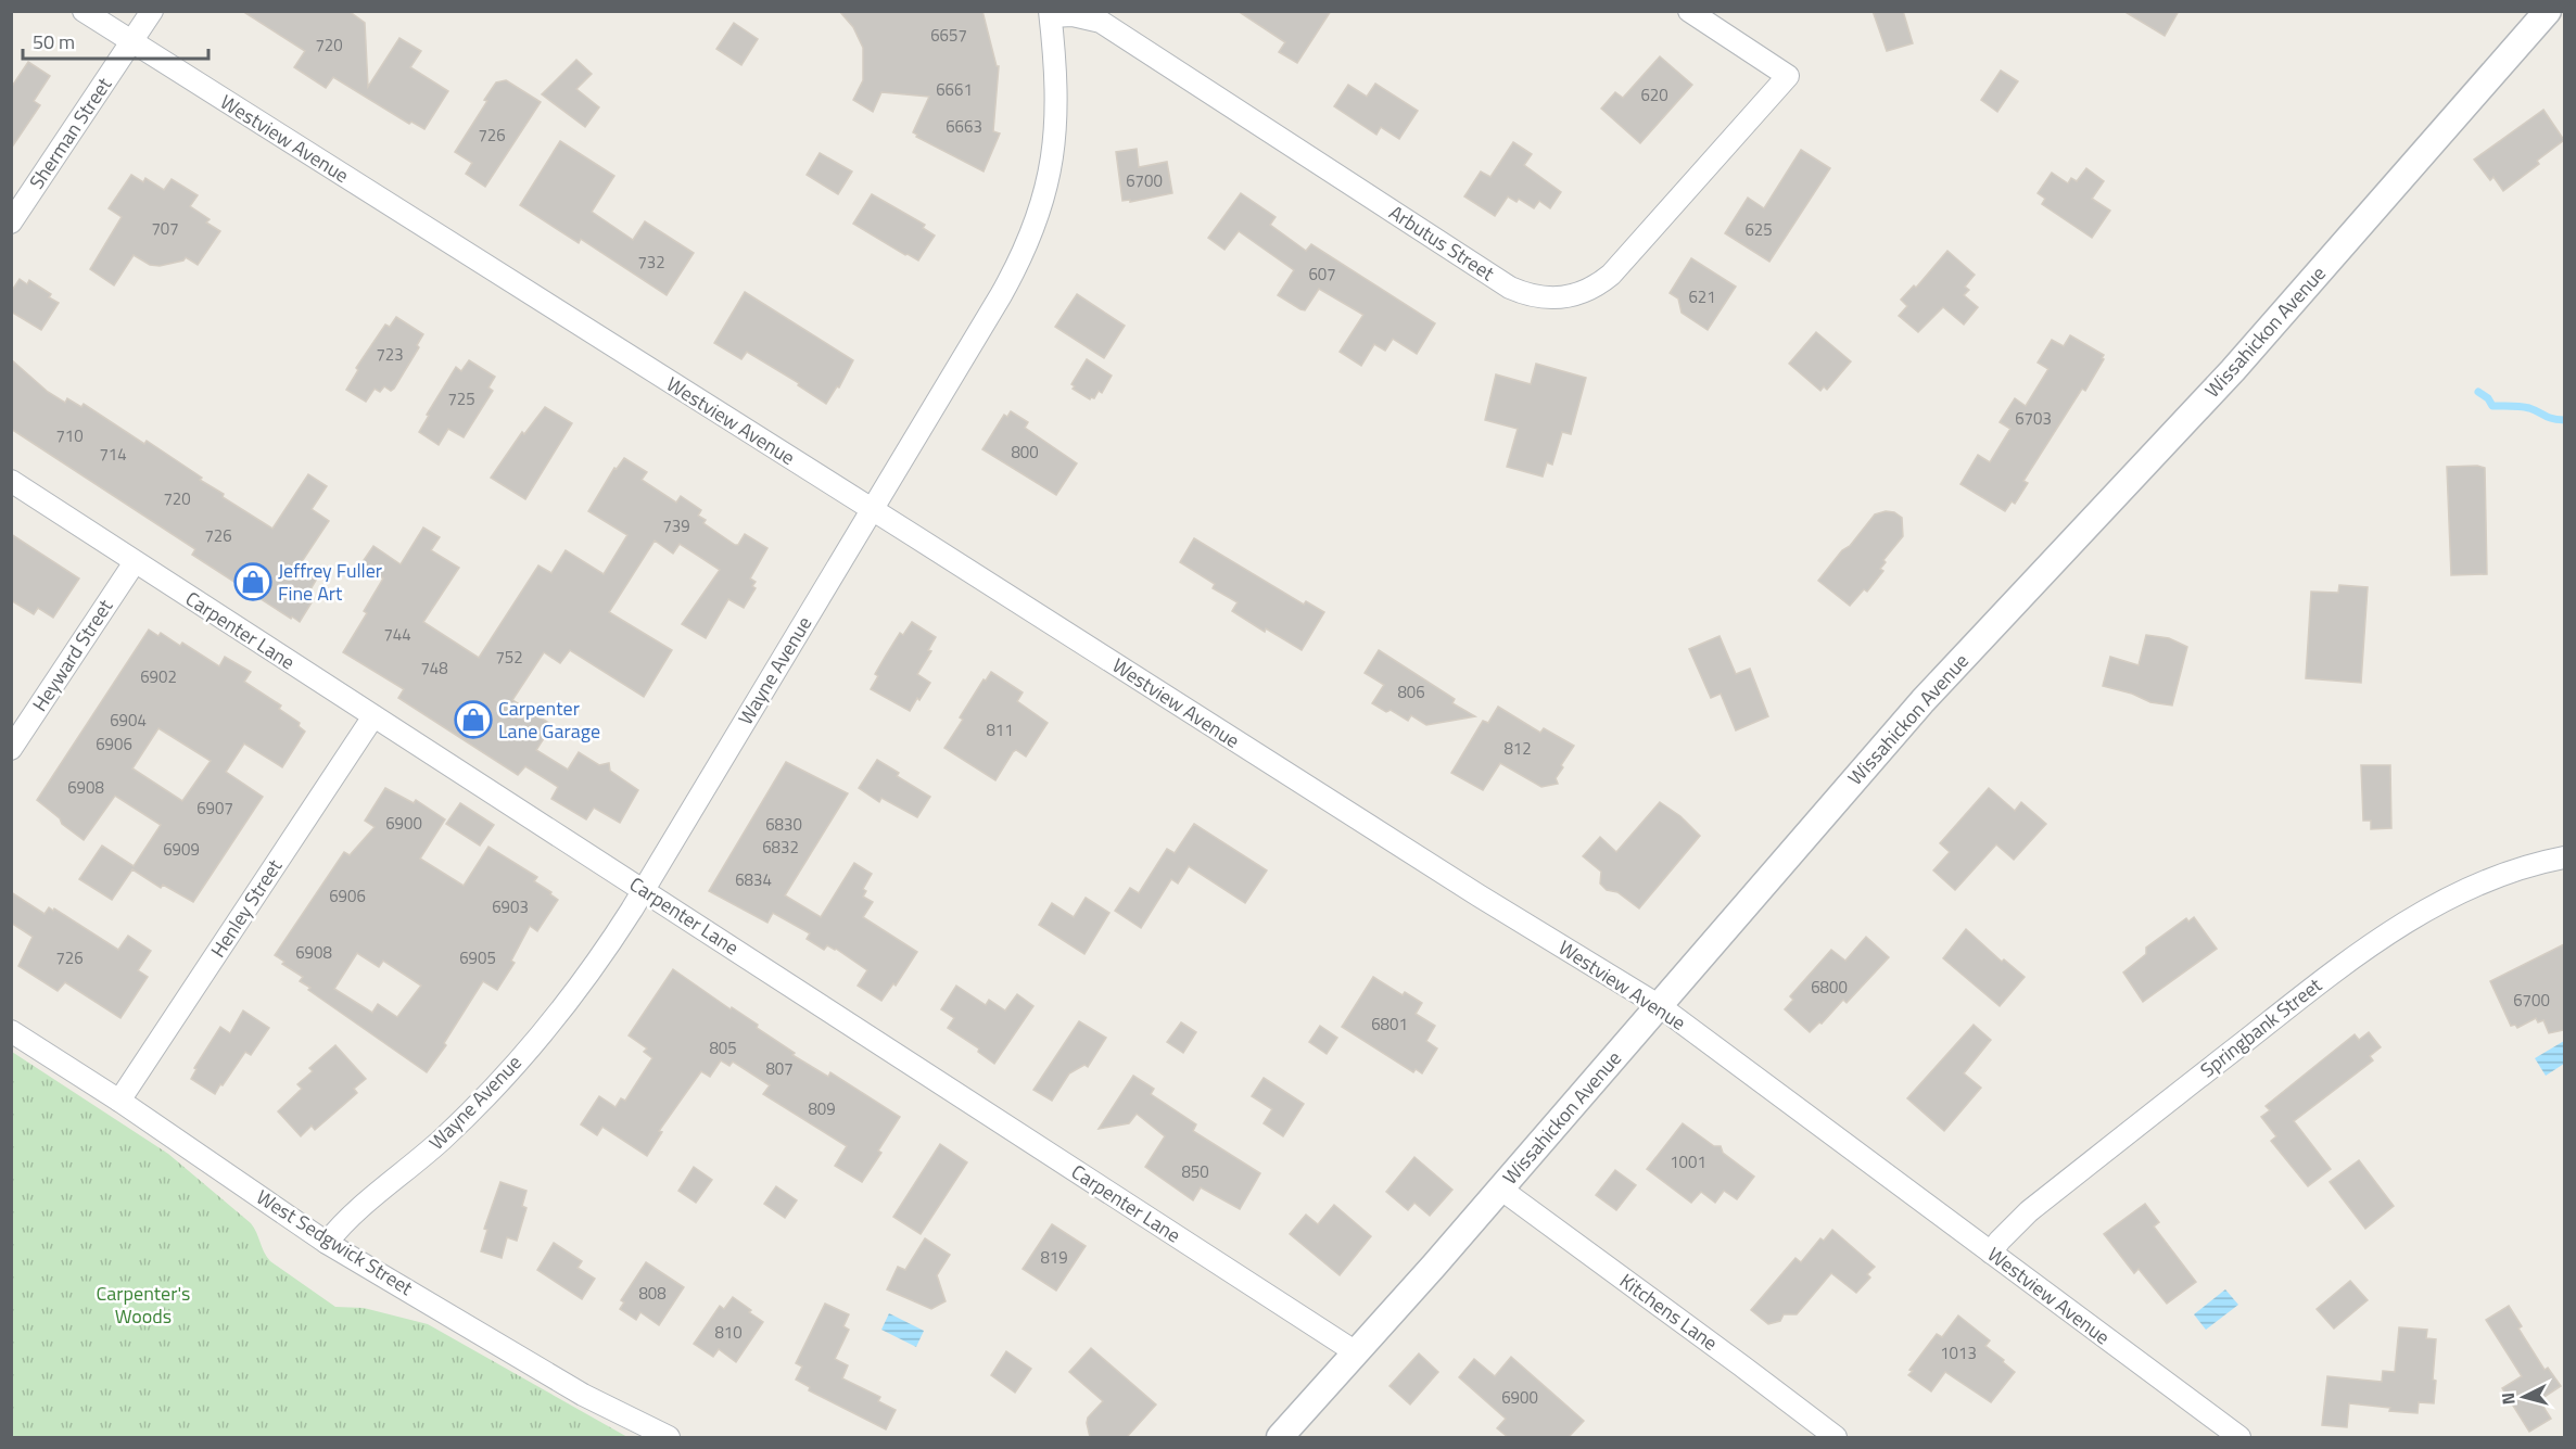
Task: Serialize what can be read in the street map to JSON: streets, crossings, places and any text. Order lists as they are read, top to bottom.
{
  "streets": {
    "street": [
      "Sherman Street",
      "Westview Avenue",
      "Arbutus Street",
      "Wissahickon Avenue",
      "Carpenter Lane",
      "Heyward Street",
      "Wayne Avenue",
      "Henley Street",
      "Springbank Street",
      "West Sedgwick Street",
      "Kitchens Lane"
    ]
  },
  "crossings": [
    ["Sherman Street", "Westview Avenue"],
    ["Westview Avenue", "Wissahickon Avenue"],
    ["Westview Avenue", "Wayne Avenue"],
    ["Westview Avenue", "Springbank Street"],
    ["Arbutus Street", "Wayne Avenue"],
    ["Wissahickon Avenue", "Carpenter Lane"],
    ["Wissahickon Avenue", "Kitchens Lane"],
    ["Carpenter Lane", "Heyward Street"],
    ["Carpenter Lane", "Wayne Avenue"],
    ["Carpenter Lane", "Henley Street"],
    ["Wayne Avenue", "West Sedgwick Street"],
    ["Henley Street", "West Sedgwick Street"]
  ],
  "parks": ["Carpenter's Woods"],
  "places": {
    "shop": ["Jeffrey Fuller Fine Art", "Carpenter Lane Garage"]
  },
  "house_numbers": [
    "6657",
    "720",
    "6661",
    "620",
    "6663",
    "726",
    "6700",
    "707",
    "625",
    "732",
    "607",
    "621",
    "723",
    "725",
    "6703",
    "710",
    "800",
    "714",
    "720",
    "739",
    "726",
    "744",
    "752",
    "748",
    "6902",
    "806",
    "6904",
    "811",
    "6906",
    "812",
    "6908",
    "6907",
    "6900",
    "6830",
    "6832",
    "6909",
    "6834",
    "6906",
    "6903",
    "6908",
    "726",
    "6905",
    "6800",
    "6700",
    "6801",
    "805",
    "807",
    "809",
    "1001",
    "850",
    "819",
    "808",
    "810",
    "1013",
    "6900"
  ],
  "scale_bar": "50 m",
  "north": "left"
}
